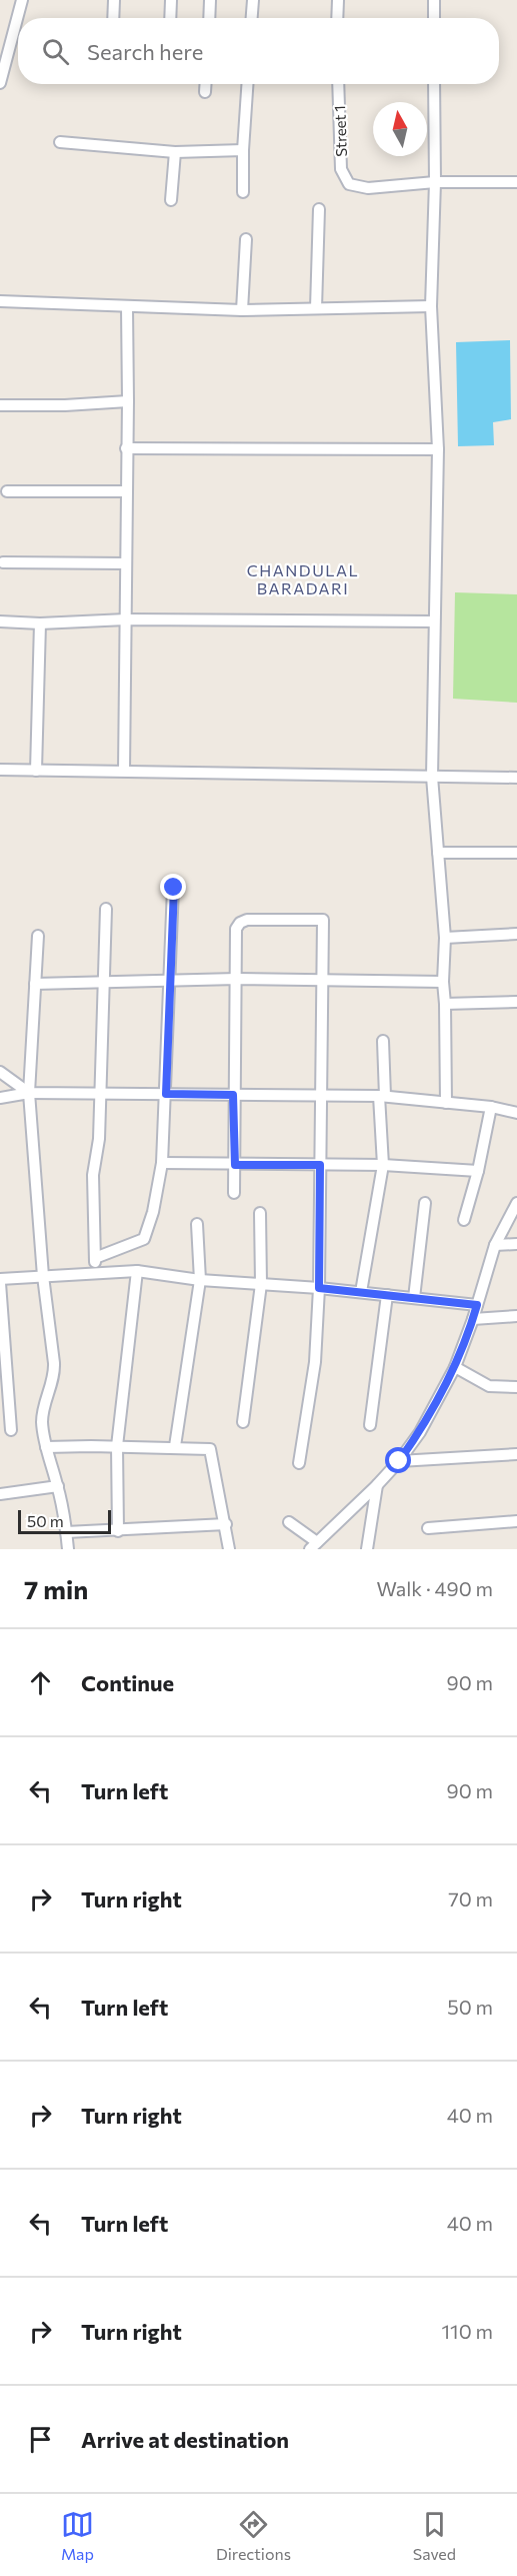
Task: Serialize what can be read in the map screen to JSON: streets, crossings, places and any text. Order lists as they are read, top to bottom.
{
  "streets": {
    "street": ["Street 1"]
  },
  "districts": ["CHANDULAL BARADARI"],
  "scale_bar": "50 m",
  "north": "top",
  "page": {
    "search": "Search here",
    "scale": "50 m",
    "heading": ["7 min", "Walk · 490 m"],
    "list": [
      ["Continue", "90 m"],
      ["Turn left", "90 m"],
      ["Turn right", "70 m"],
      ["Turn left", "50 m"],
      ["Turn right", "40 m"],
      ["Turn left", "40 m"],
      ["Turn right", "110 m"],
      "Arrive at destination"
    ],
    "nav": ["Map", "Directions", "Saved"]
  }
}
